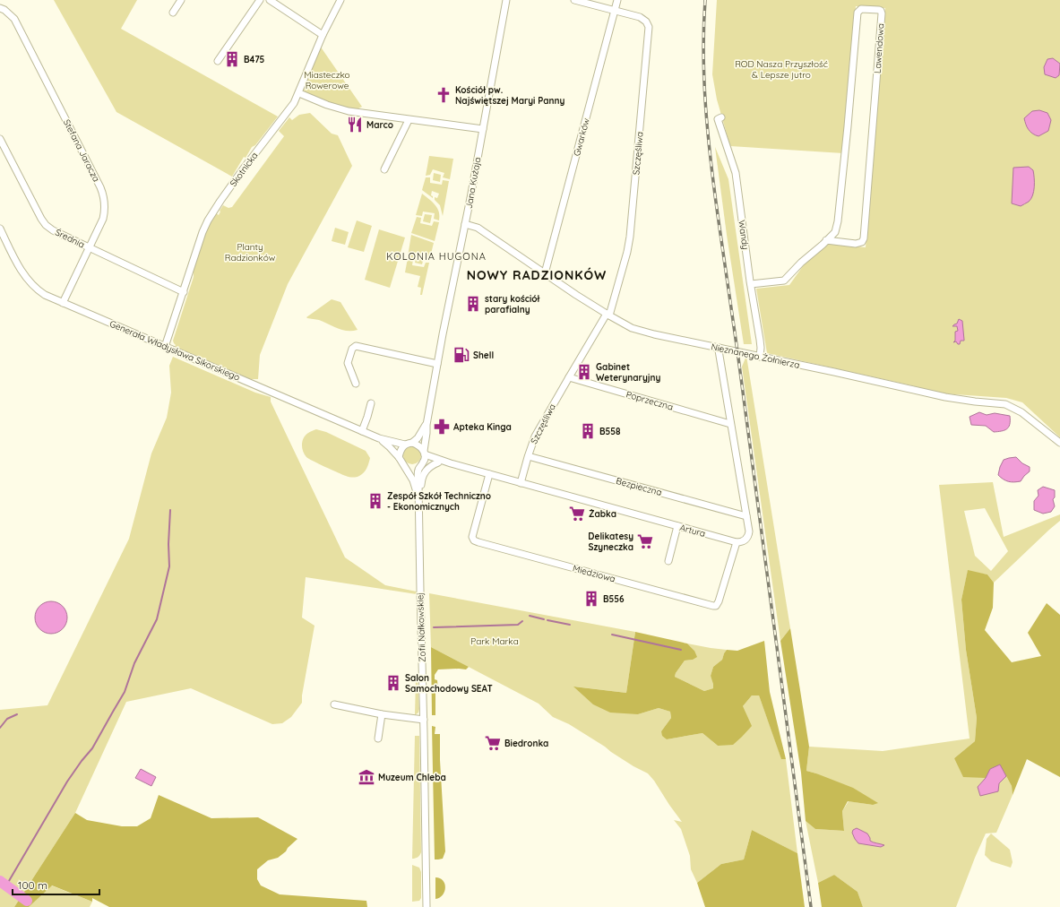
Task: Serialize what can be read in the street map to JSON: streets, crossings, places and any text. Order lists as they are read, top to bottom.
{
  "streets": {
    "street": [
      "Lawendowa",
      "Gwarków",
      "Stefana Jaracza",
      "Szczęśliwa",
      "Skotnicka",
      "Jana Kużaja",
      "Wandy",
      "Średnia",
      "Generała Władysława Sikorskiego",
      "Nieznanego Żołnierza",
      "Poprzeczna",
      "Bezpieczna",
      "Artura",
      "Miedziowa",
      "Zofii Nałkowskiej"
    ]
  },
  "crossings": [
    ["Lawendowa", "Wandy"],
    ["Gwarków", "Szczęśliwa"],
    ["Gwarków", "Nieznanego Żołnierza"],
    ["Stefana Jaracza", "Średnia"],
    ["Stefana Jaracza", "Generała Władysława Sikorskiego"],
    ["Szczęśliwa", "Nieznanego Żołnierza"],
    ["Szczęśliwa", "Poprzeczna"],
    ["Szczęśliwa", "Artura"],
    ["Skotnicka", "Średnia"],
    ["Skotnicka", "Generała Władysława Sikorskiego"],
    ["Jana Kużaja", "Nieznanego Żołnierza"],
    ["Jana Kużaja", "Artura"],
    ["Wandy", "Nieznanego Żołnierza"],
    ["Artura", "Miedziowa"]
  ],
  "districts": ["KOLONIA HUGONA", "NOWY RADZIONKÓW"],
  "parks": [
    "ROD Nasza Przyszłość & Lepsze jutro",
    "Miasteczko Rowerowe",
    "Planty Radzionków",
    "Park Marka"
  ],
  "places": {
    "building": [
      "B475",
      "stary kościół parafialny",
      "Gabinet Weterynaryjny",
      "B558",
      "Zespół Szkół Techniczno - Ekonomicznych",
      "B556",
      "Salon Samochodowy SEAT"
    ],
    "church": ["Kościół pw. Najświętszej Maryi Panny"],
    "restaurant": ["Marco"],
    "fuel station": ["Shell"],
    "pharmacy": ["Apteka Kinga"],
    "supermarket": ["Żabka", "Delikatesy Szyneczka", "Biedronka"],
    "museum": ["Muzeum Chleba"]
  },
  "scale_bar": "100 m"
}
